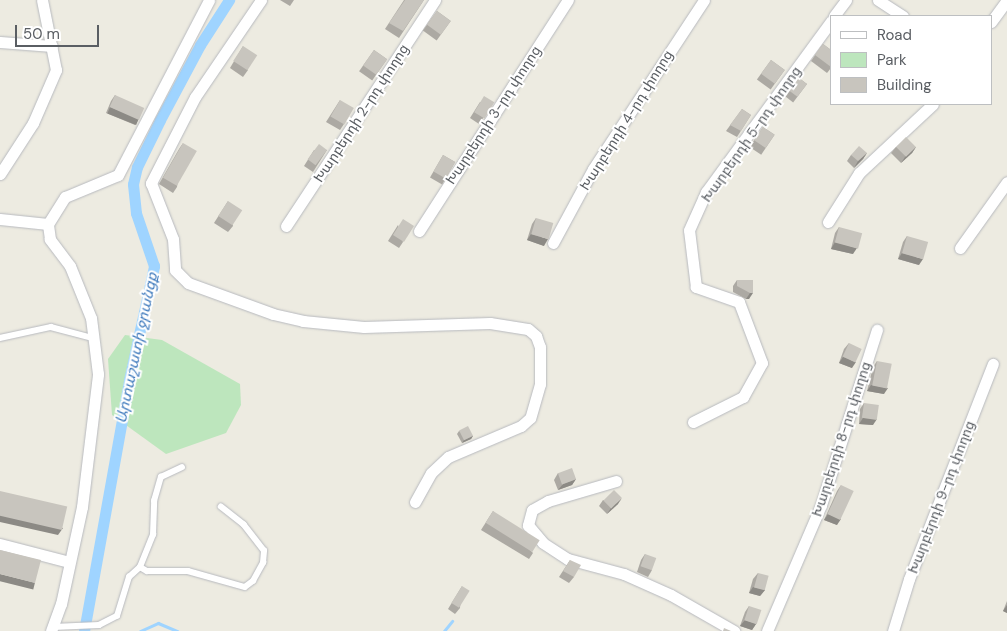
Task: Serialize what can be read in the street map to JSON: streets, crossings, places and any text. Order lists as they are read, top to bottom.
{
  "streets": {
    "street": [
      "Խարբերդի 2-րդ փողոց",
      "Խարբերդի 3-րդ փողոց",
      "Խարբերդի 4-րդ փողոց",
      "Խարբերդի 5-րդ փողոց",
      "Խարբերդի 8-րդ փողոց",
      "Խարբերդի 9-րդ փողոց"
    ]
  },
  "water": ["Արտաշատի ջրանցք"],
  "legend": ["Road", "Park", "Building"],
  "scale_bar": "50 m"
}
